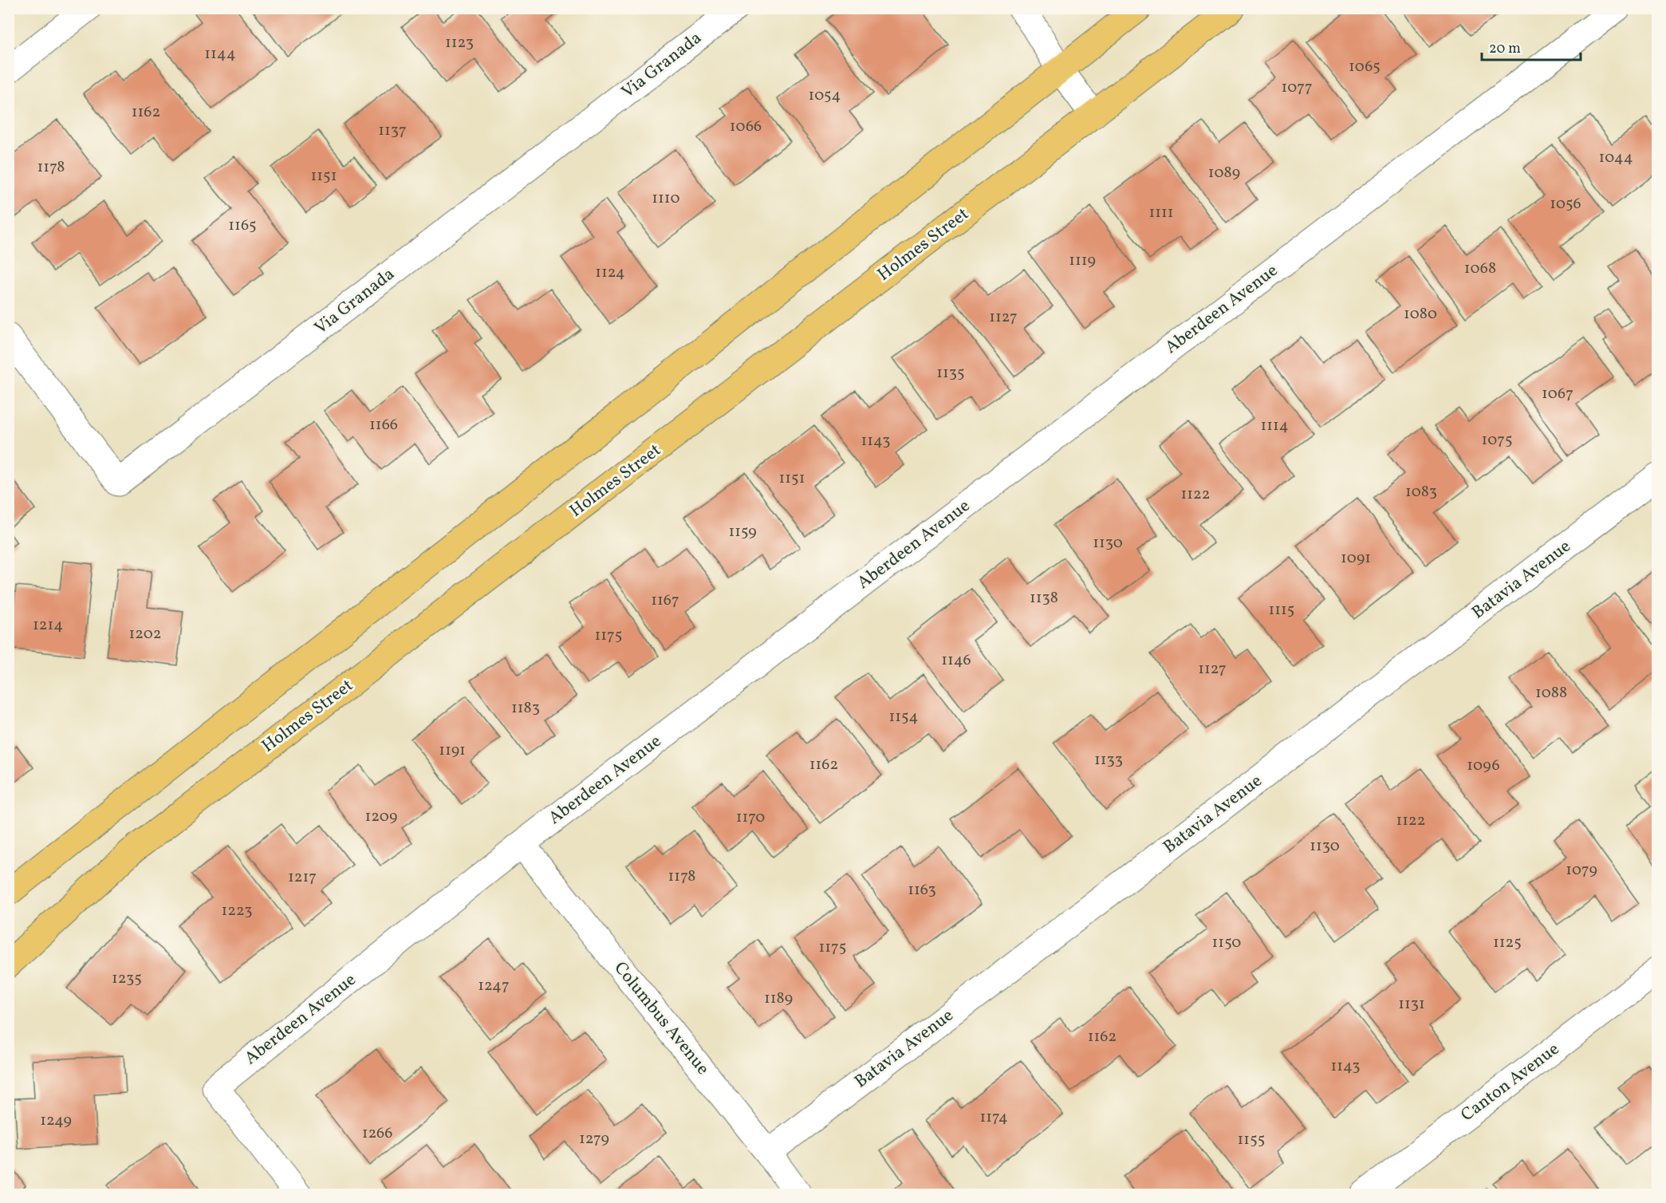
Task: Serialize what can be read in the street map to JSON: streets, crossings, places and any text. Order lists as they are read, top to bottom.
{
  "streets": {
    "main road": ["Holmes Street"],
    "street": [
      "Via Granada",
      "Aberdeen Avenue",
      "Batavia Avenue",
      "Columbus Avenue",
      "Canton Avenue"
    ]
  },
  "crossings": [
    ["Aberdeen Avenue", "Columbus Avenue"],
    ["Batavia Avenue", "Columbus Avenue"]
  ],
  "house_numbers": [
    "1123",
    "1144",
    "1065",
    "1077",
    "1054",
    "1162",
    "1066",
    "1137",
    "1044",
    "1178",
    "1089",
    "1151",
    "1110",
    "1056",
    "1111",
    "1165",
    "1119",
    "1068",
    "1124",
    "1080",
    "1127",
    "1135",
    "1067",
    "1166",
    "1114",
    "1075",
    "1143",
    "1151",
    "1083",
    "1122",
    "1159",
    "1130",
    "1091",
    "1138",
    "1167",
    "1115",
    "1214",
    "1202",
    "1175",
    "1146",
    "1127",
    "1088",
    "1183",
    "1154",
    "1191",
    "1133",
    "1162",
    "1096",
    "1209",
    "1170",
    "1122",
    "1130",
    "1079",
    "1178",
    "1217",
    "1163",
    "1223",
    "1150",
    "1125",
    "1175",
    "1235",
    "1247",
    "1189",
    "1131",
    "1162",
    "1143",
    "1174",
    "1249",
    "1266",
    "1279",
    "1155"
  ],
  "scale_bar": "20 m"
}
